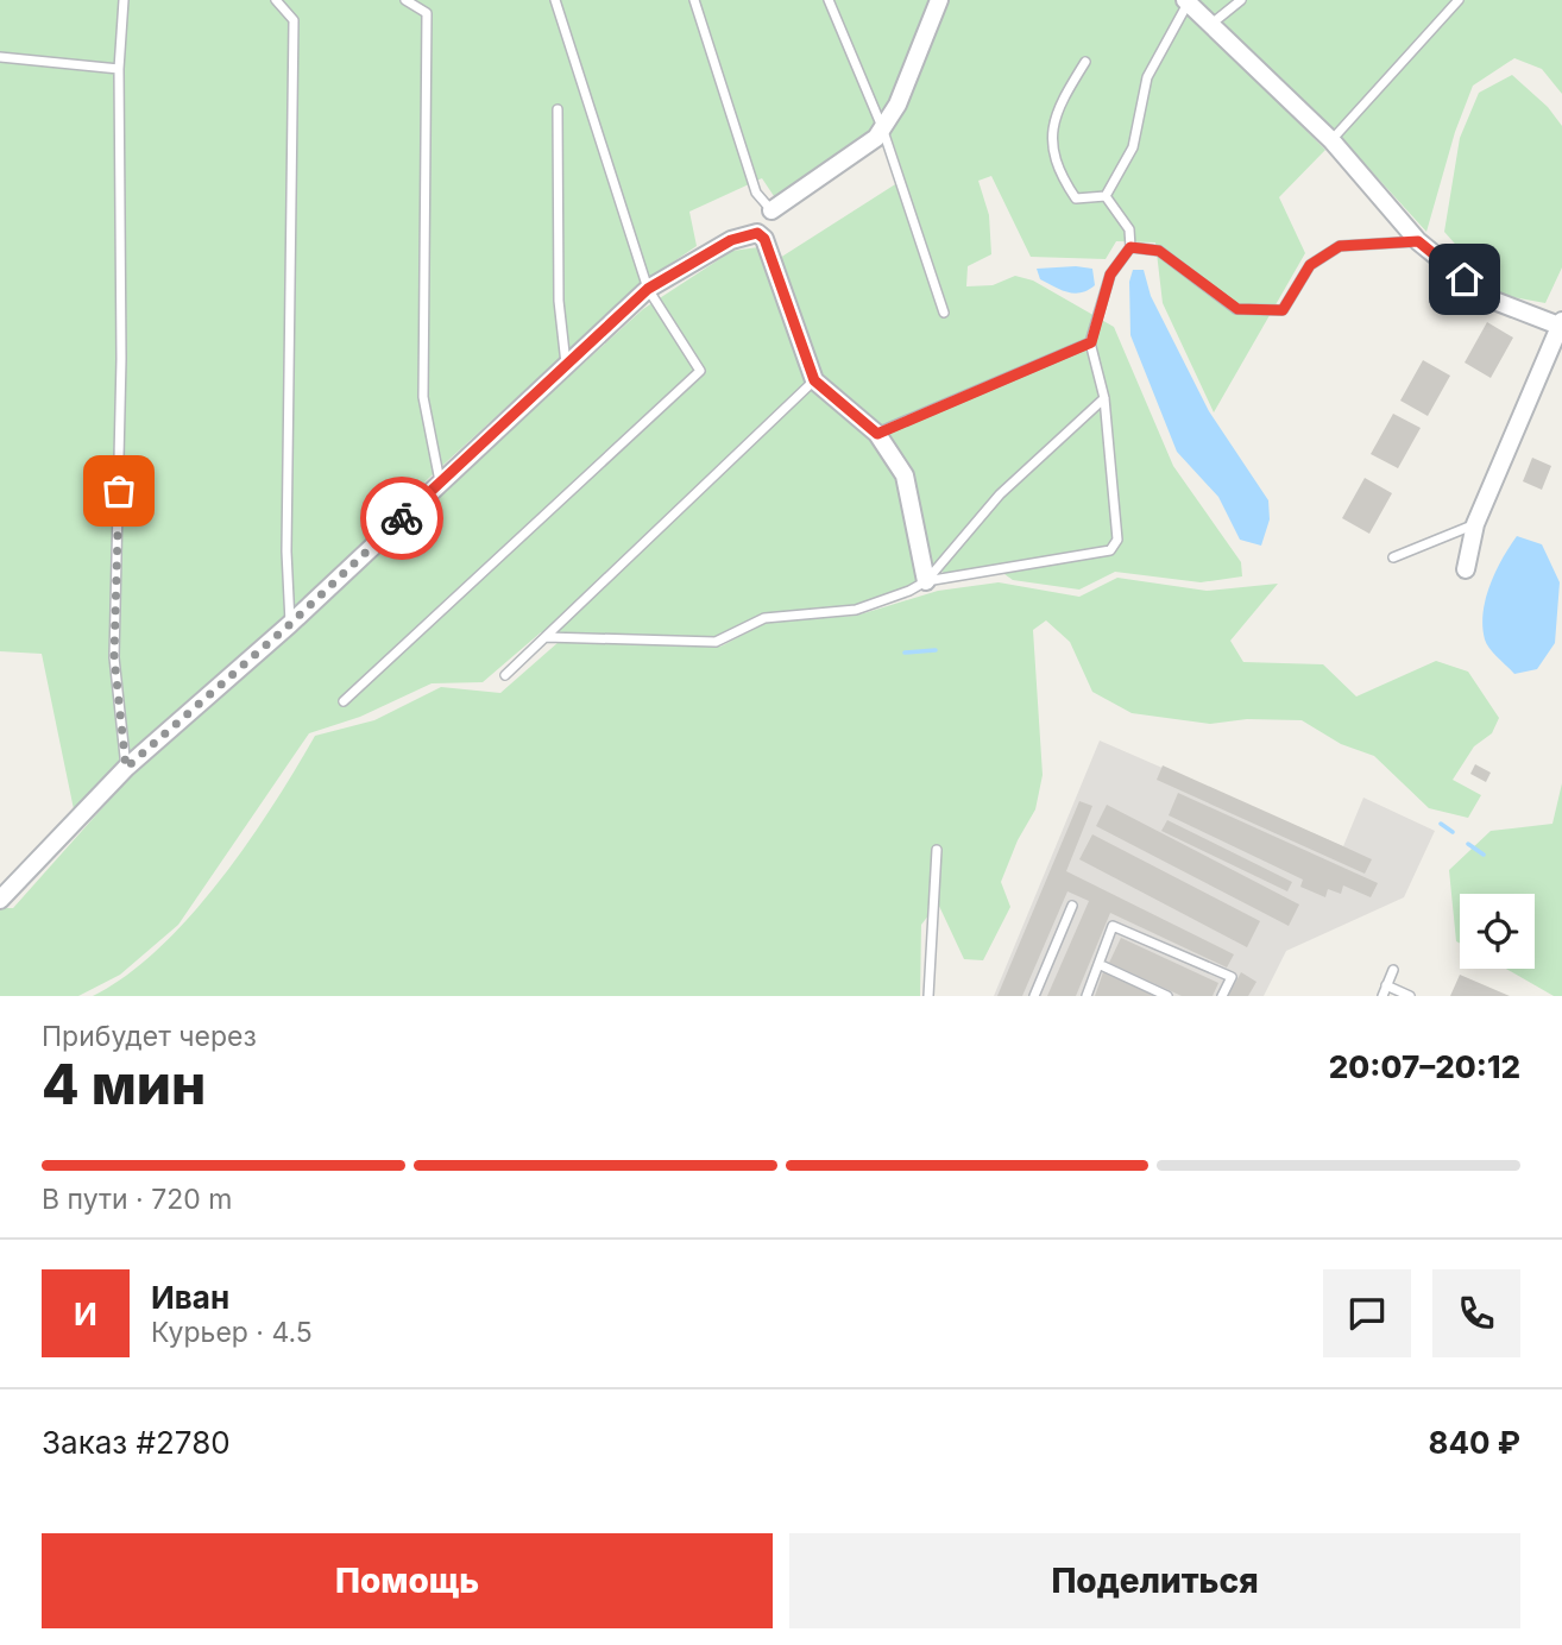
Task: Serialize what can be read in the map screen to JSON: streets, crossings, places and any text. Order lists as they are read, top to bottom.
{
  "page": {
    "heading": ["4 мин", "Прибудет через", "20:07–20:12"],
    "panel": [
      "Иван",
      "Курьер · 4.5",
      "Заказ #2780",
      "840 ₽"
    ],
    "bar": "В пути · 720 m",
    "round": "И",
    "buttons": ["Помощь", "Поделиться"]
  }
}
